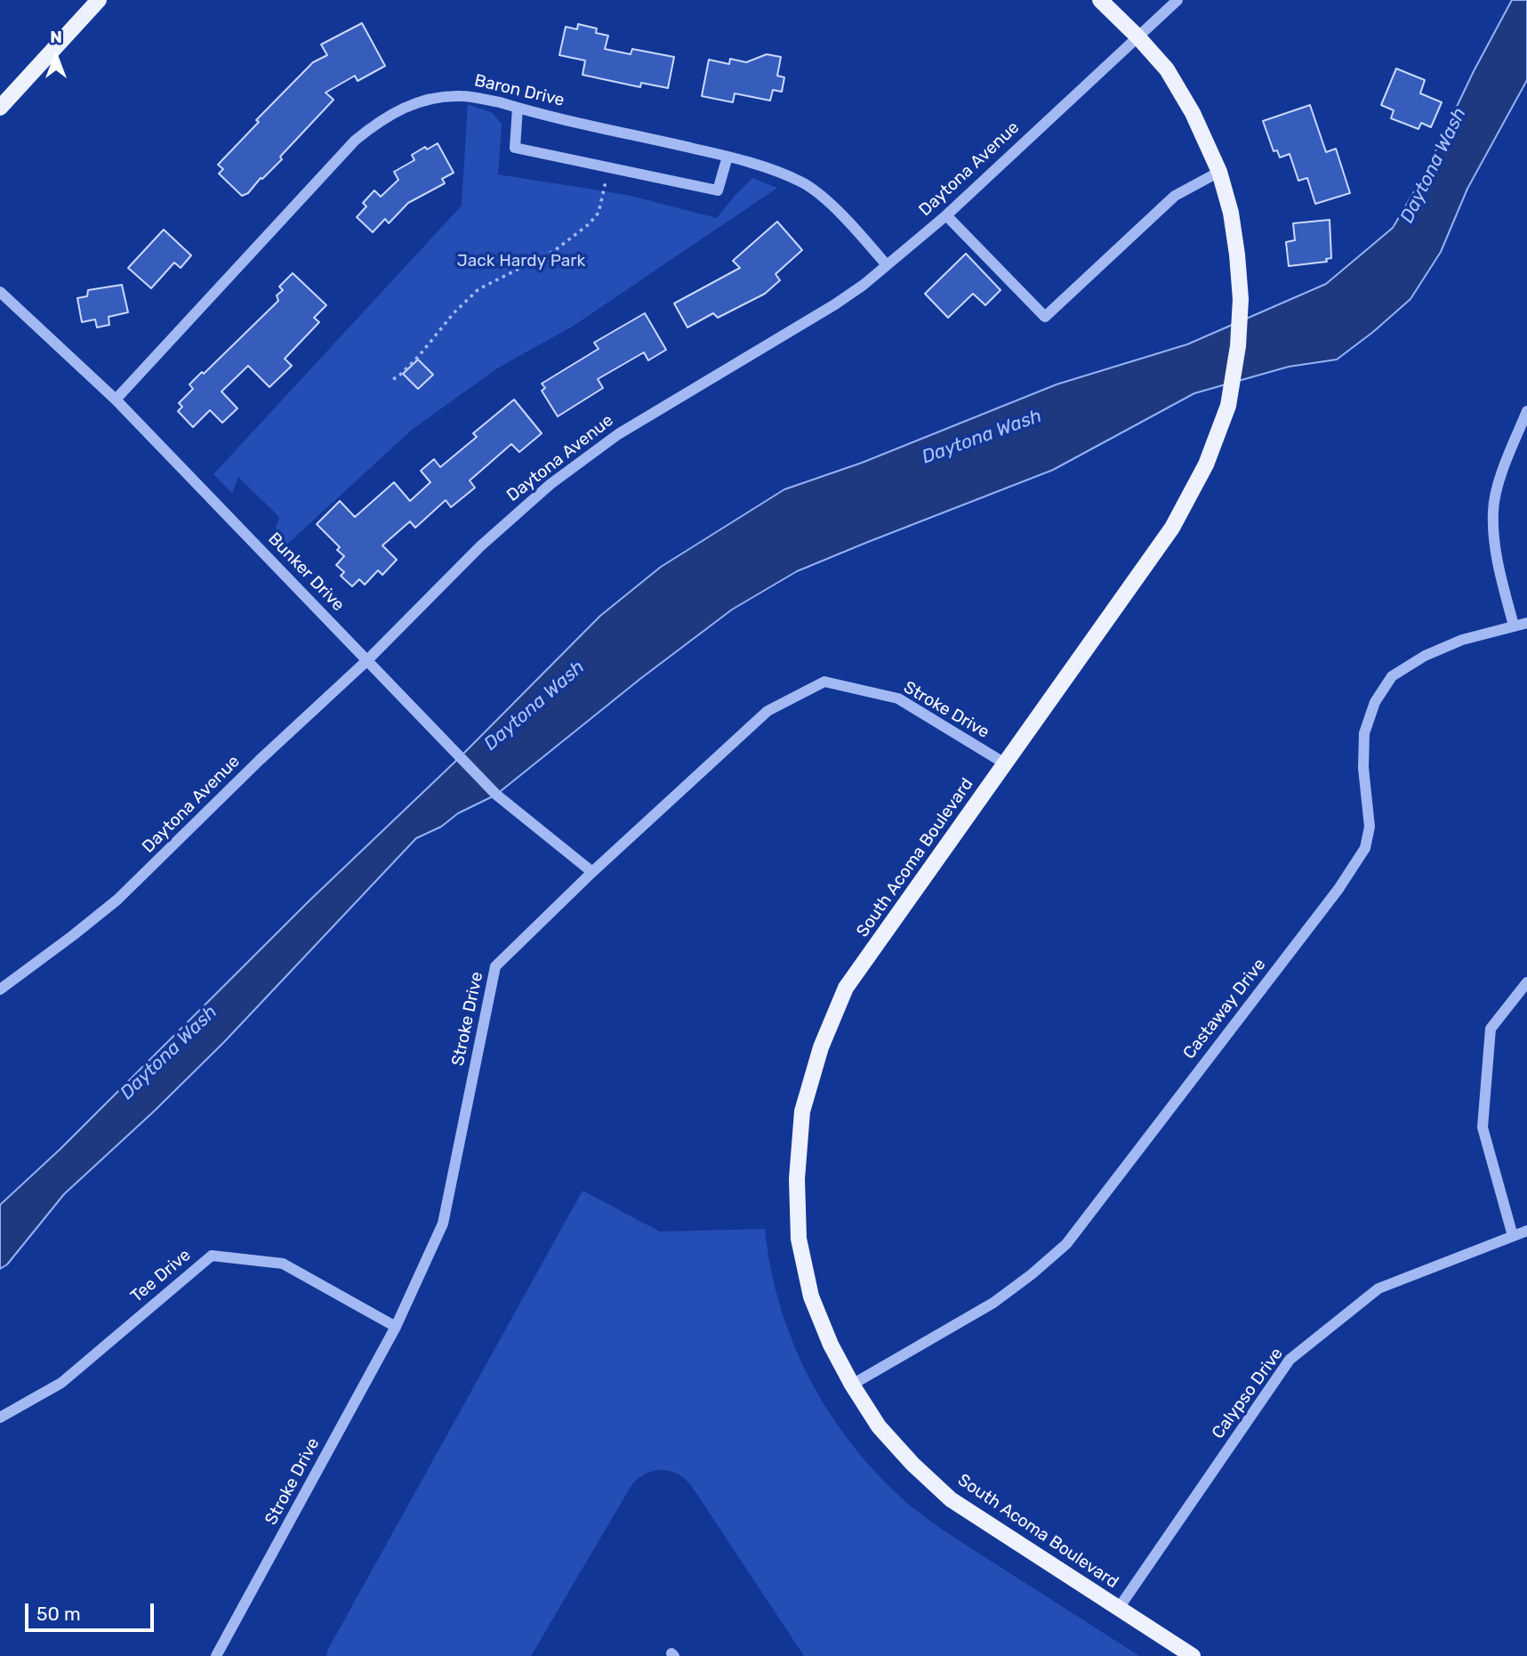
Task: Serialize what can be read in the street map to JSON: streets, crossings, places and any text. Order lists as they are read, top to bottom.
{
  "streets": {
    "main road": ["South Acoma Boulevard"],
    "street": [
      "Baron Drive",
      "Daytona Avenue",
      "Bunker Drive",
      "Stroke Drive",
      "Castaway Drive",
      "Tee Drive",
      "Calypso Drive"
    ]
  },
  "crossings": [
    ["Baron Drive", "Daytona Avenue"],
    ["Baron Drive", "Bunker Drive"],
    ["Daytona Avenue", "Bunker Drive"],
    ["Daytona Avenue", "South Acoma Boulevard"],
    ["Bunker Drive", "Stroke Drive"],
    ["Stroke Drive", "South Acoma Boulevard"],
    ["Stroke Drive", "Tee Drive"],
    ["South Acoma Boulevard", "Castaway Drive"],
    ["South Acoma Boulevard", "Calypso Drive"]
  ],
  "water": ["Daytona Wash"],
  "parks": ["Jack Hardy Park"],
  "scale_bar": "50 m",
  "north": "top"
}
